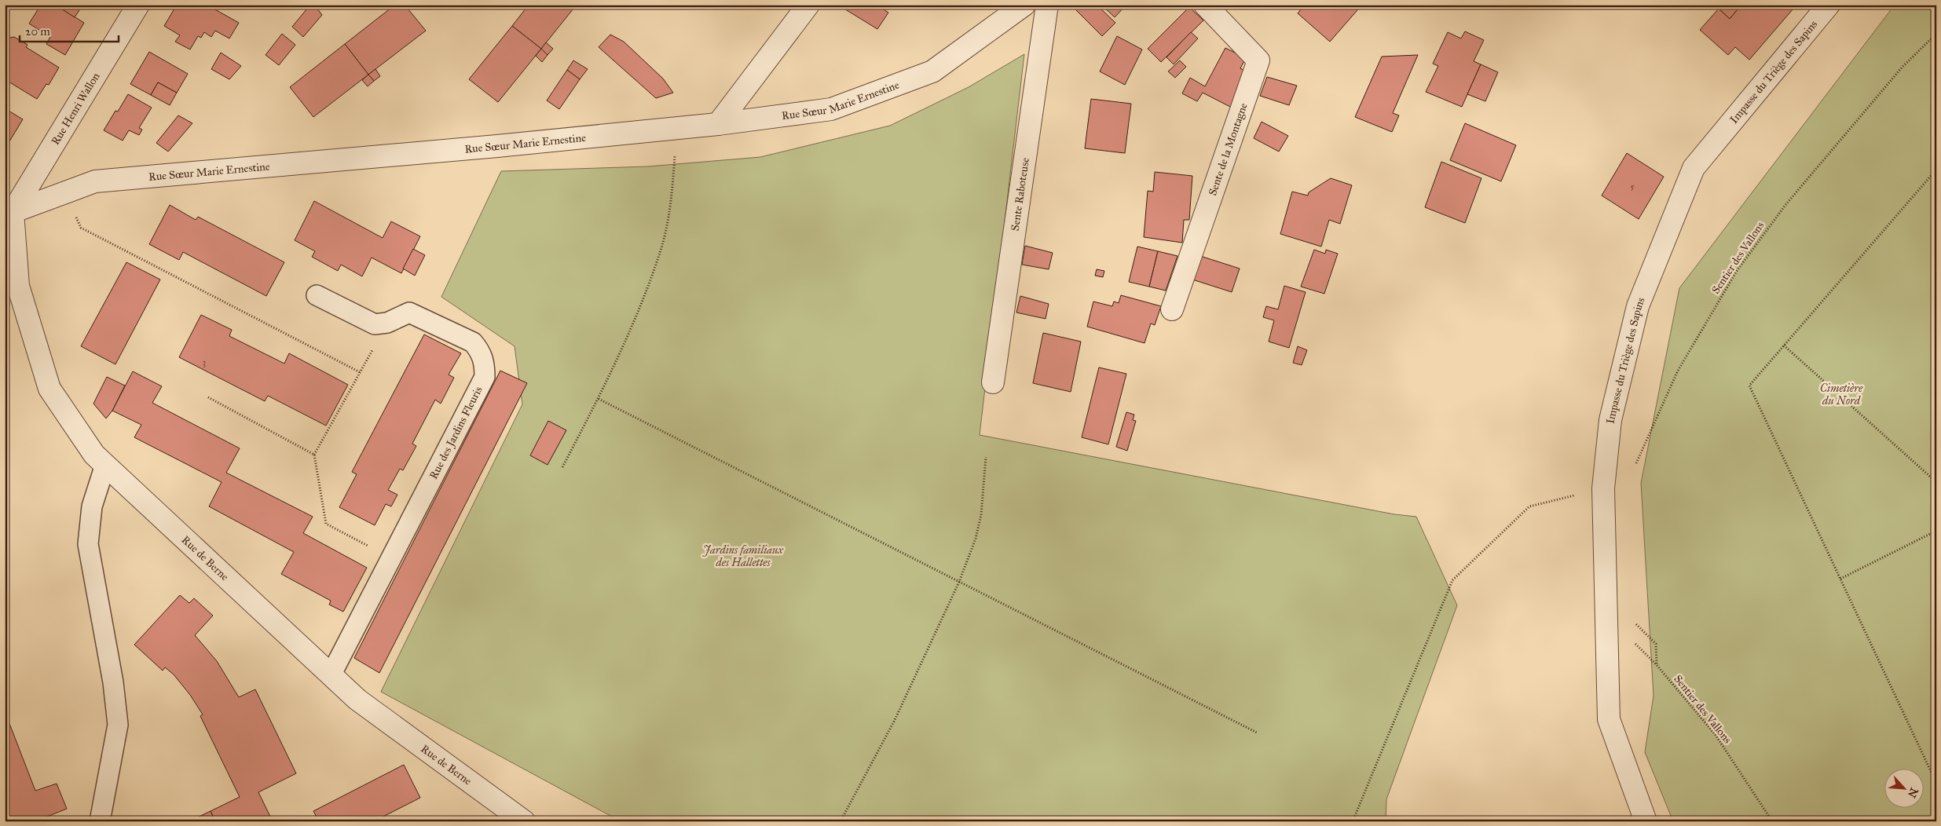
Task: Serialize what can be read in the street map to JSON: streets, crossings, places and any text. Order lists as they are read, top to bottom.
{
  "streets": {
    "street": [
      "Impasse du Triège des Sapins",
      "Rue Sœur Marie Ernestine",
      "Rue Henri Wallon",
      "Sente de la Montagne",
      "Sente Raboteuse",
      "Rue de Berne"
    ],
    "lane": ["Rue des Jardins Fleuris"],
    "path": ["Sentier des Vallons"]
  },
  "crossings": [
    ["Impasse du Triège des Sapins", "Sentier des Vallons"],
    ["Rue Sœur Marie Ernestine", "Rue Henri Wallon"],
    ["Rue Sœur Marie Ernestine", "Rue de Berne"],
    ["Rue Henri Wallon", "Rue de Berne"],
    ["Rue des Jardins Fleuris", "Rue de Berne"]
  ],
  "parks": ["Cimetière du Nord", "Jardins familiaux des Hallettes"],
  "house_numbers": ["5", "3"],
  "scale_bar": "20 m",
  "north": "bottom right"
}
